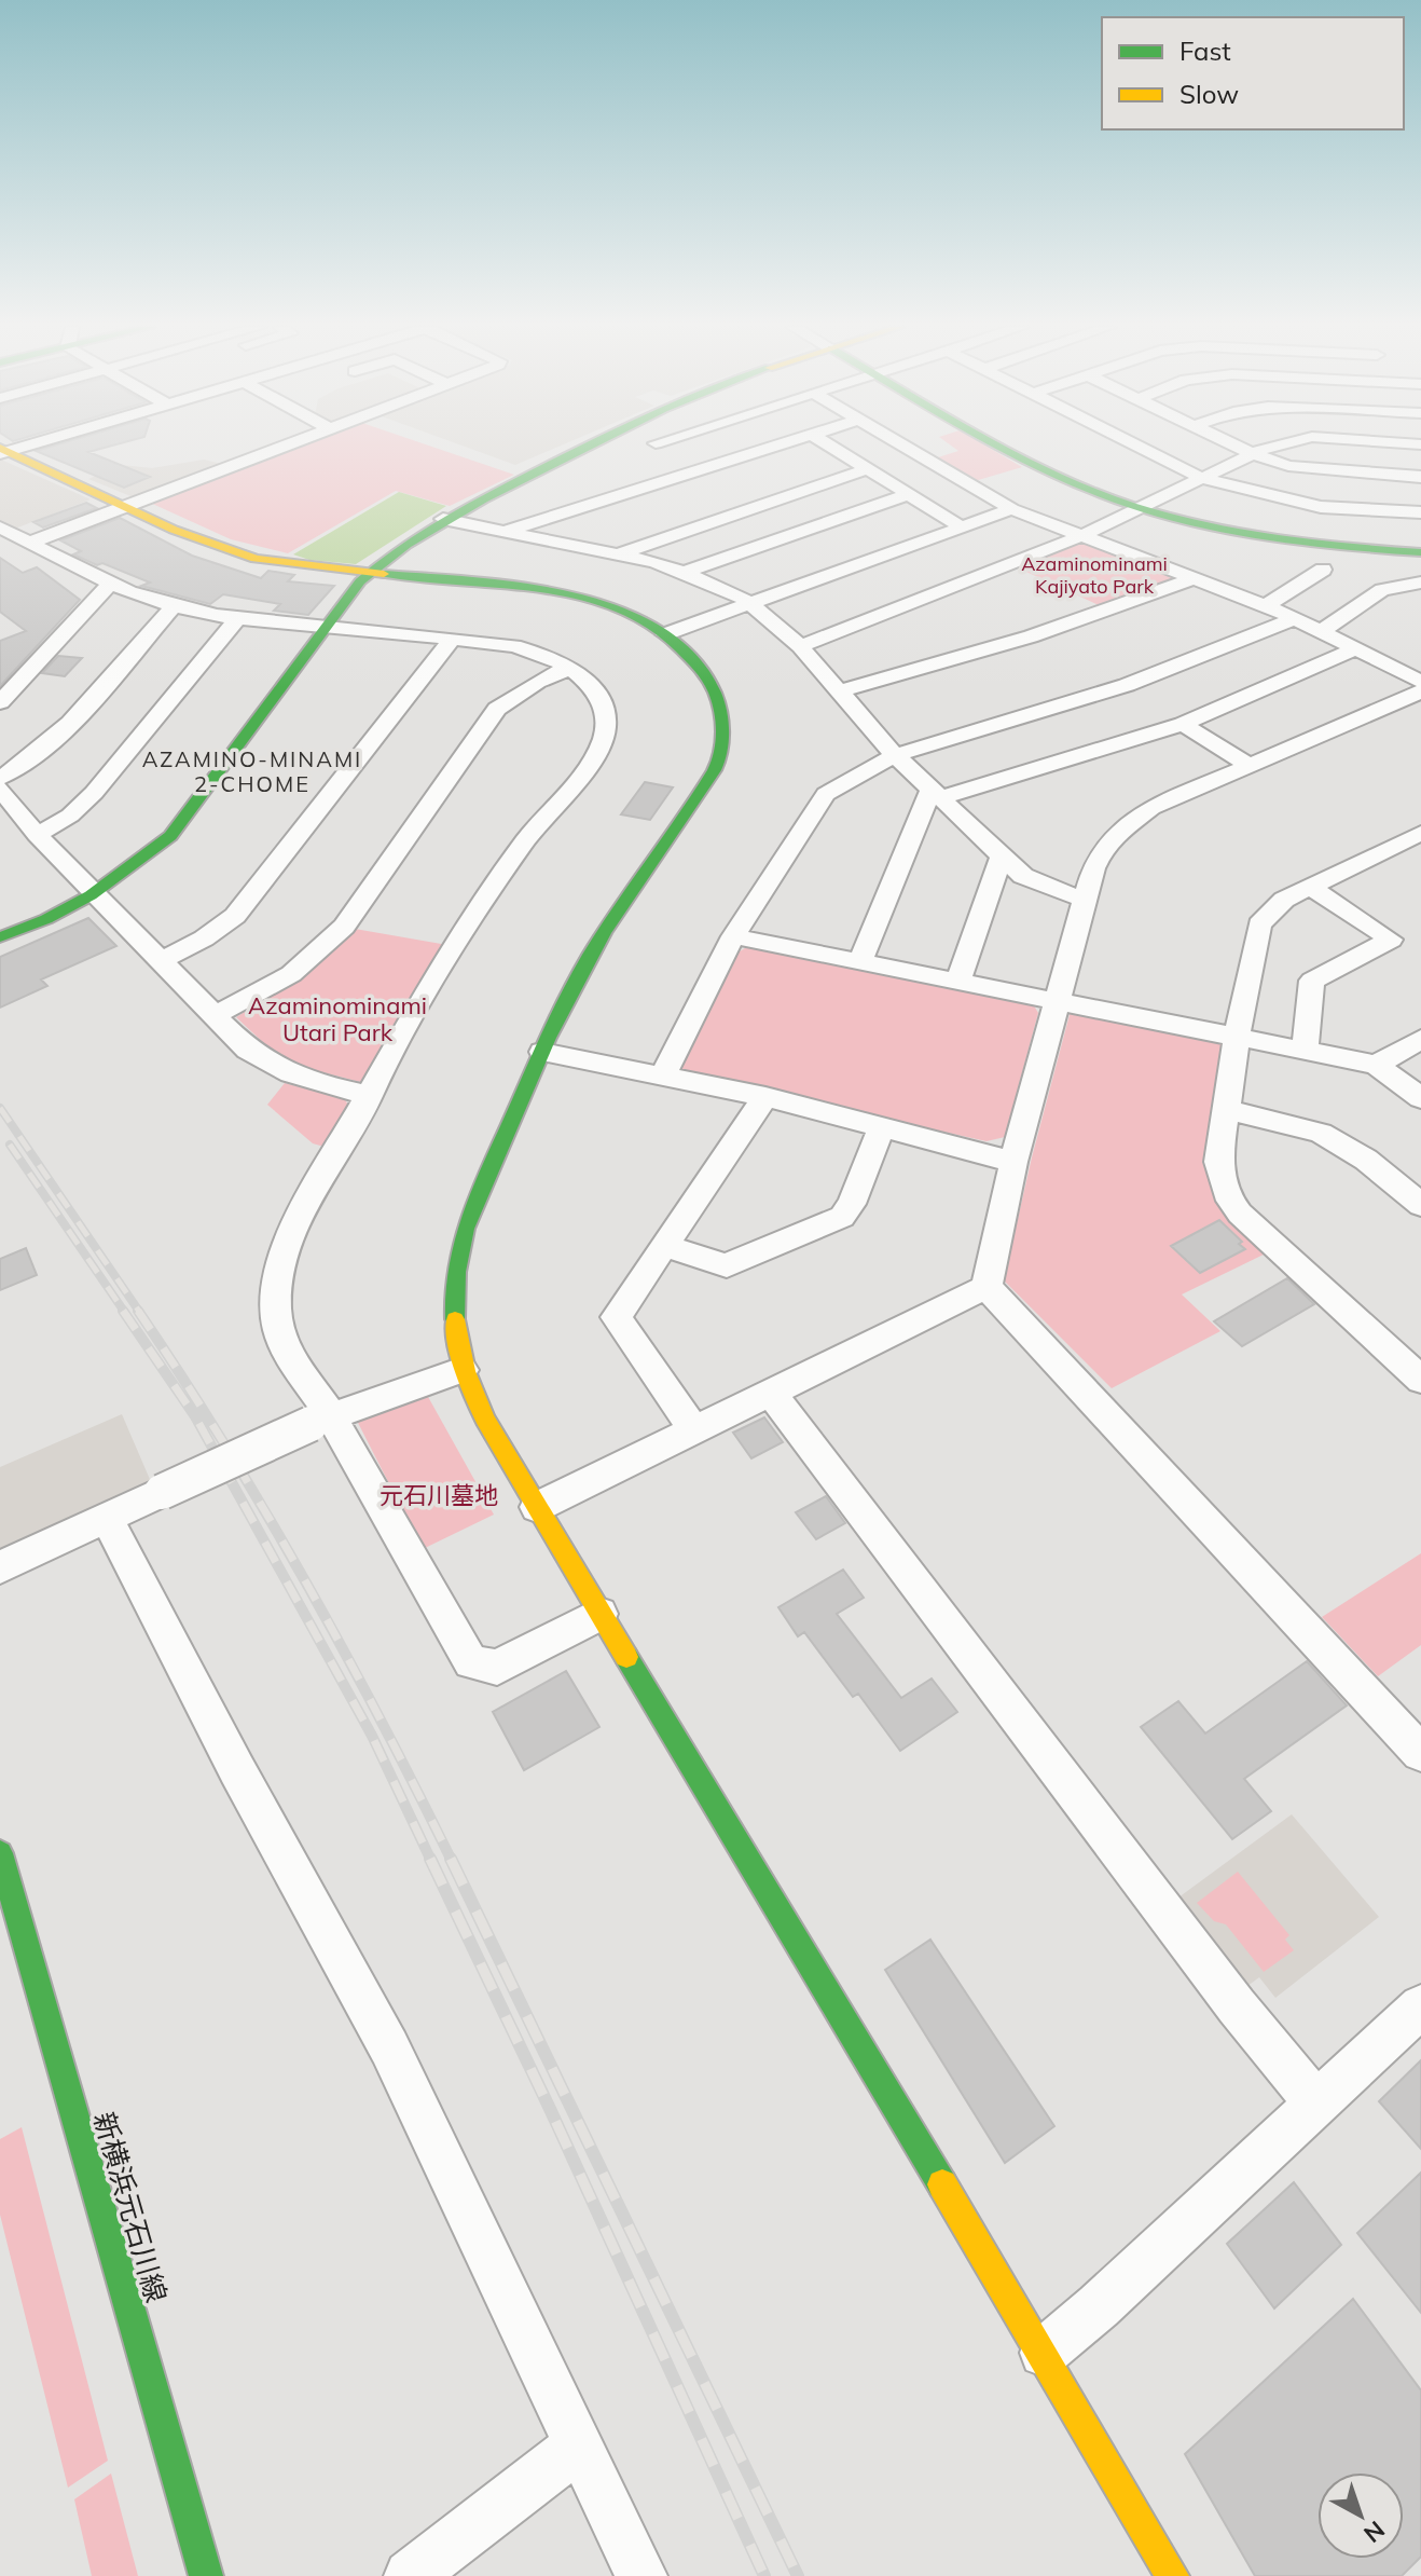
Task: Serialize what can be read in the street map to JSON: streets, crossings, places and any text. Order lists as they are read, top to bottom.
{
  "streets": {
    "street": ["新横浜元石川線"]
  },
  "districts": ["AZAMINO-MINAMI 2-CHOME"],
  "parks": ["Azaminominami Kajiyato Park", "Azaminominami Utari Park", "元石川墓地"],
  "legend": ["Fast", "Slow"],
  "north": "bottom right"
}
